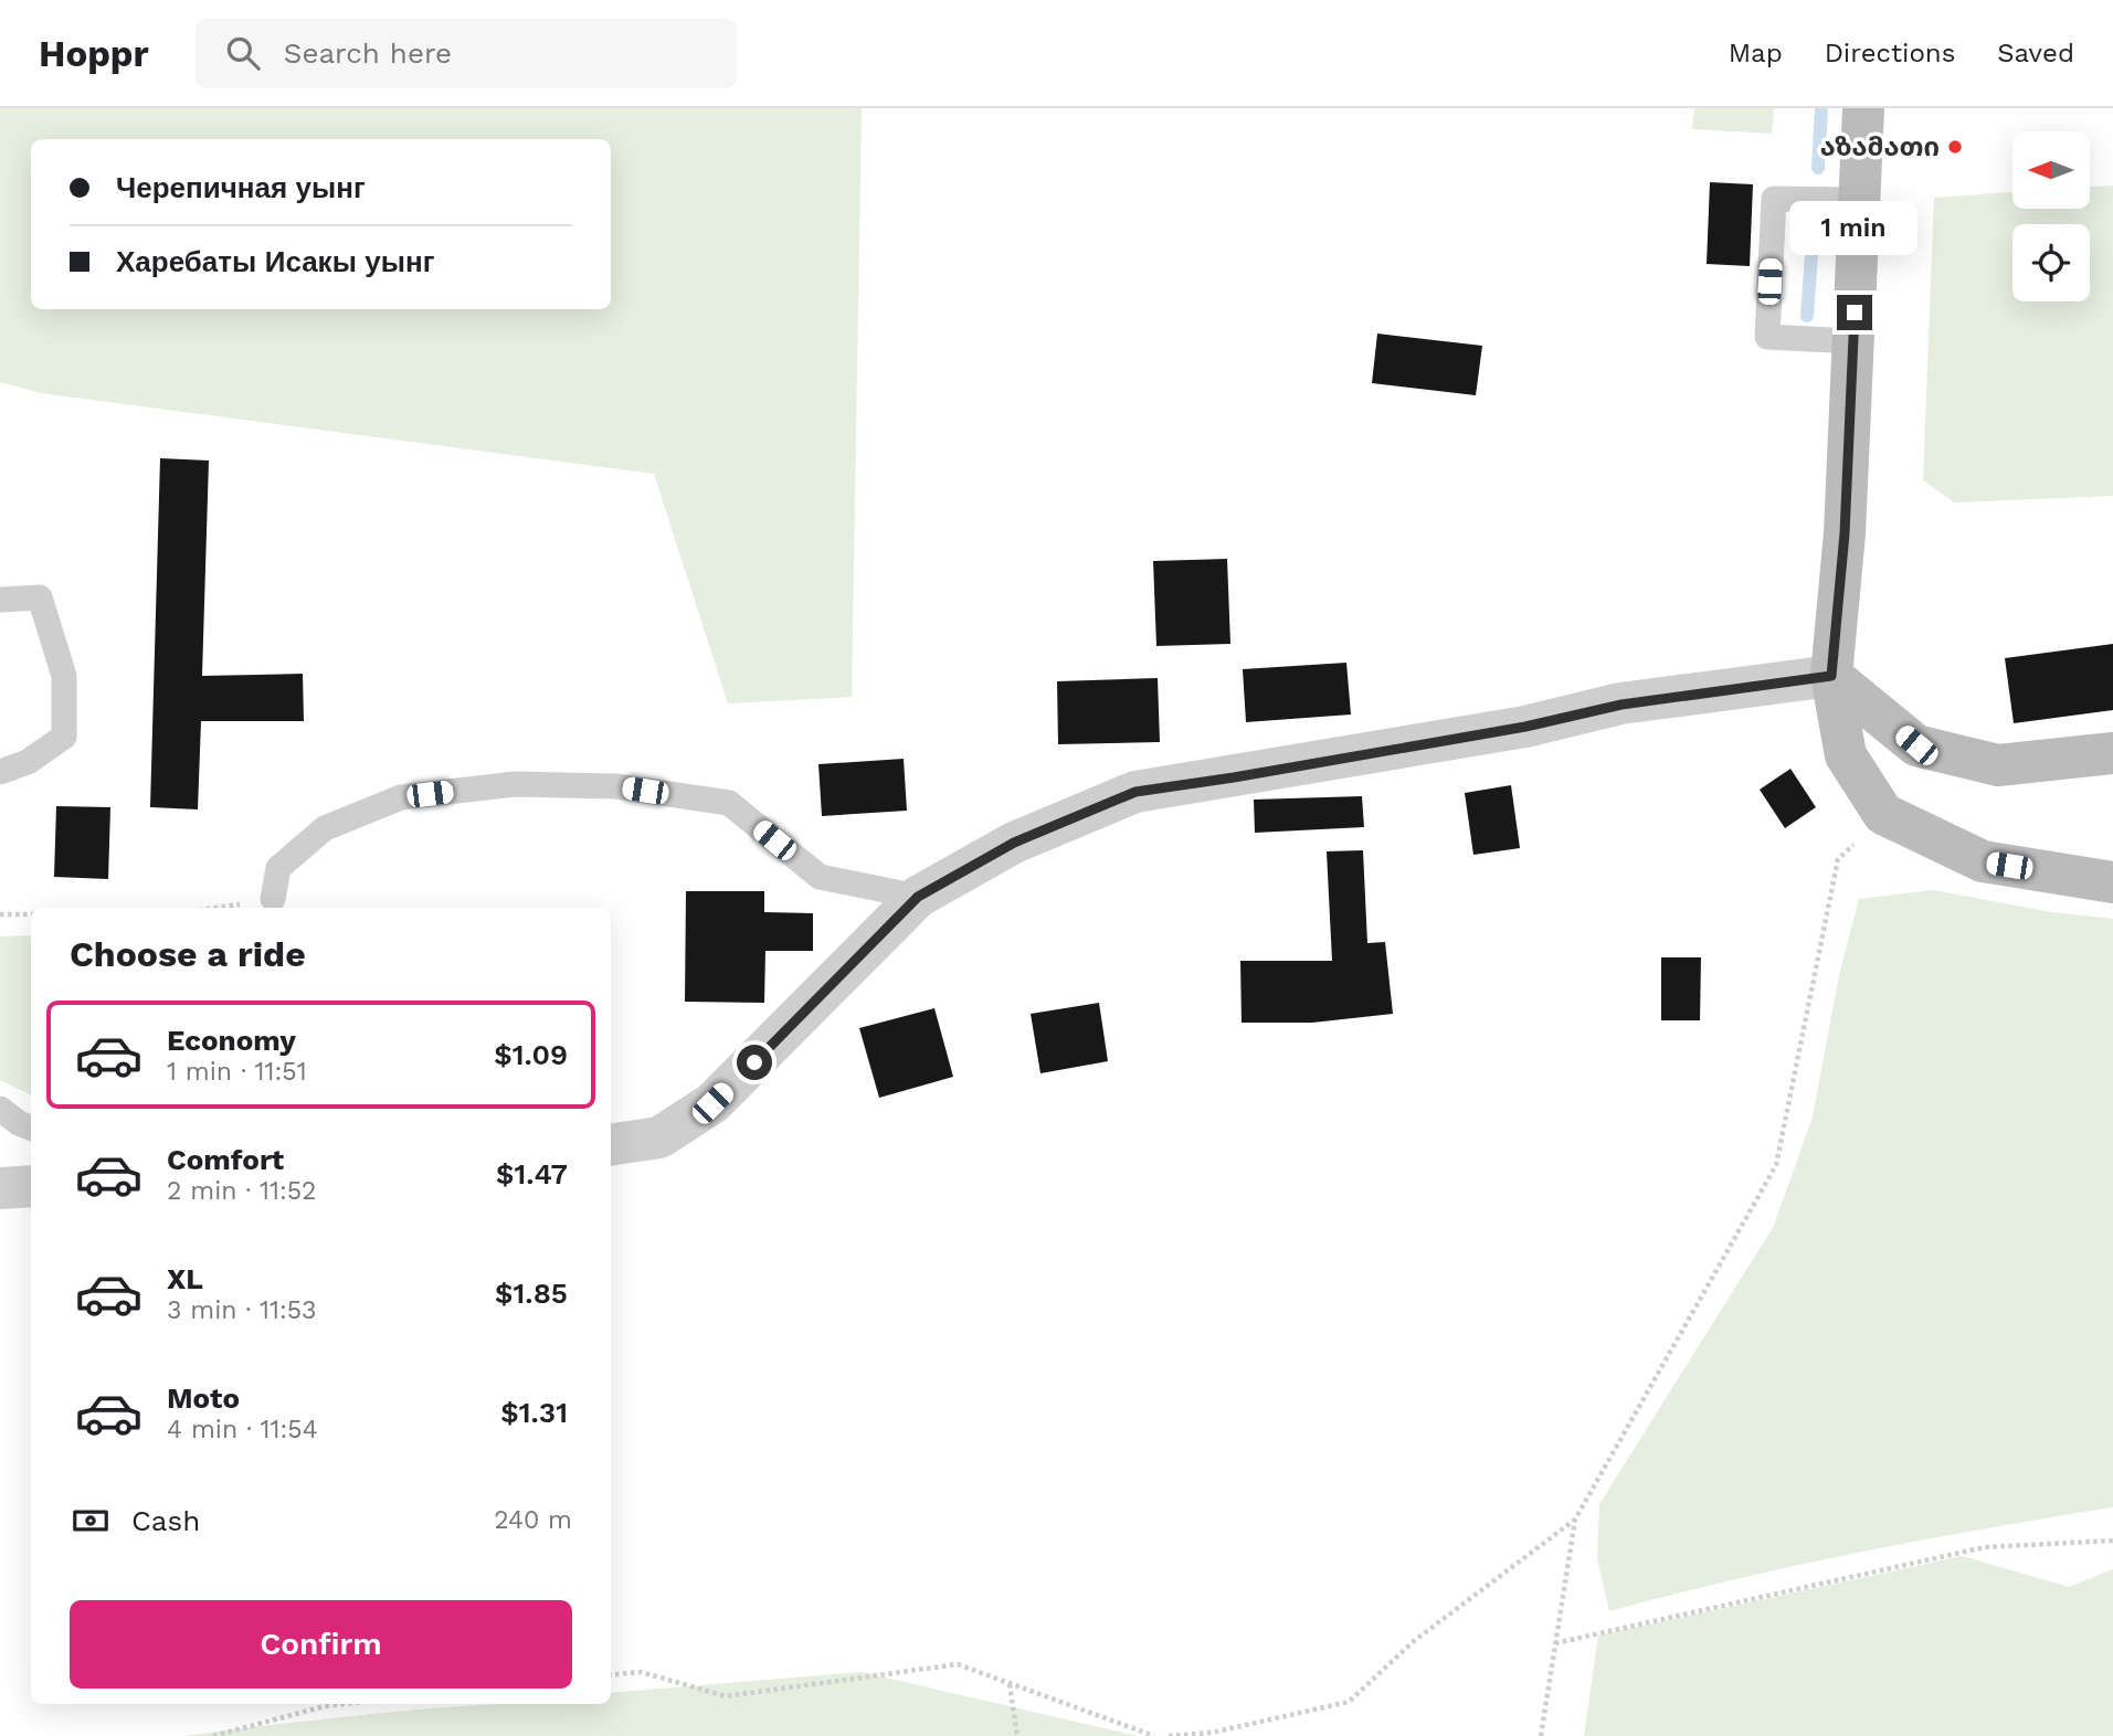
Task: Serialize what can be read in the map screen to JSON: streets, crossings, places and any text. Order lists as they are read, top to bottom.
{
  "places": ["აზამათი"],
  "north": "left",
  "page": {
    "header": "Hoppr",
    "search": "Search here",
    "nav": ["Map", "Directions", "Saved"],
    "banner": ["Черепичная уынг", "Харебаты Исакы уынг"],
    "bubble": "1 min",
    "heading": "Choose a ride",
    "list": [
      {
        "name": "Economy",
        "note": "1 min · 11:51",
        "value": "$1.09"
      },
      {
        "name": "Comfort",
        "note": "2 min · 11:52",
        "value": "$1.47"
      },
      {
        "name": "XL",
        "note": "3 min · 11:53",
        "value": "$1.85"
      },
      {
        "name": "Moto",
        "note": "4 min · 11:54",
        "value": "$1.31"
      }
    ],
    "pay": ["Cash", "240 m"],
    "buttons": "Confirm"
  }
}
